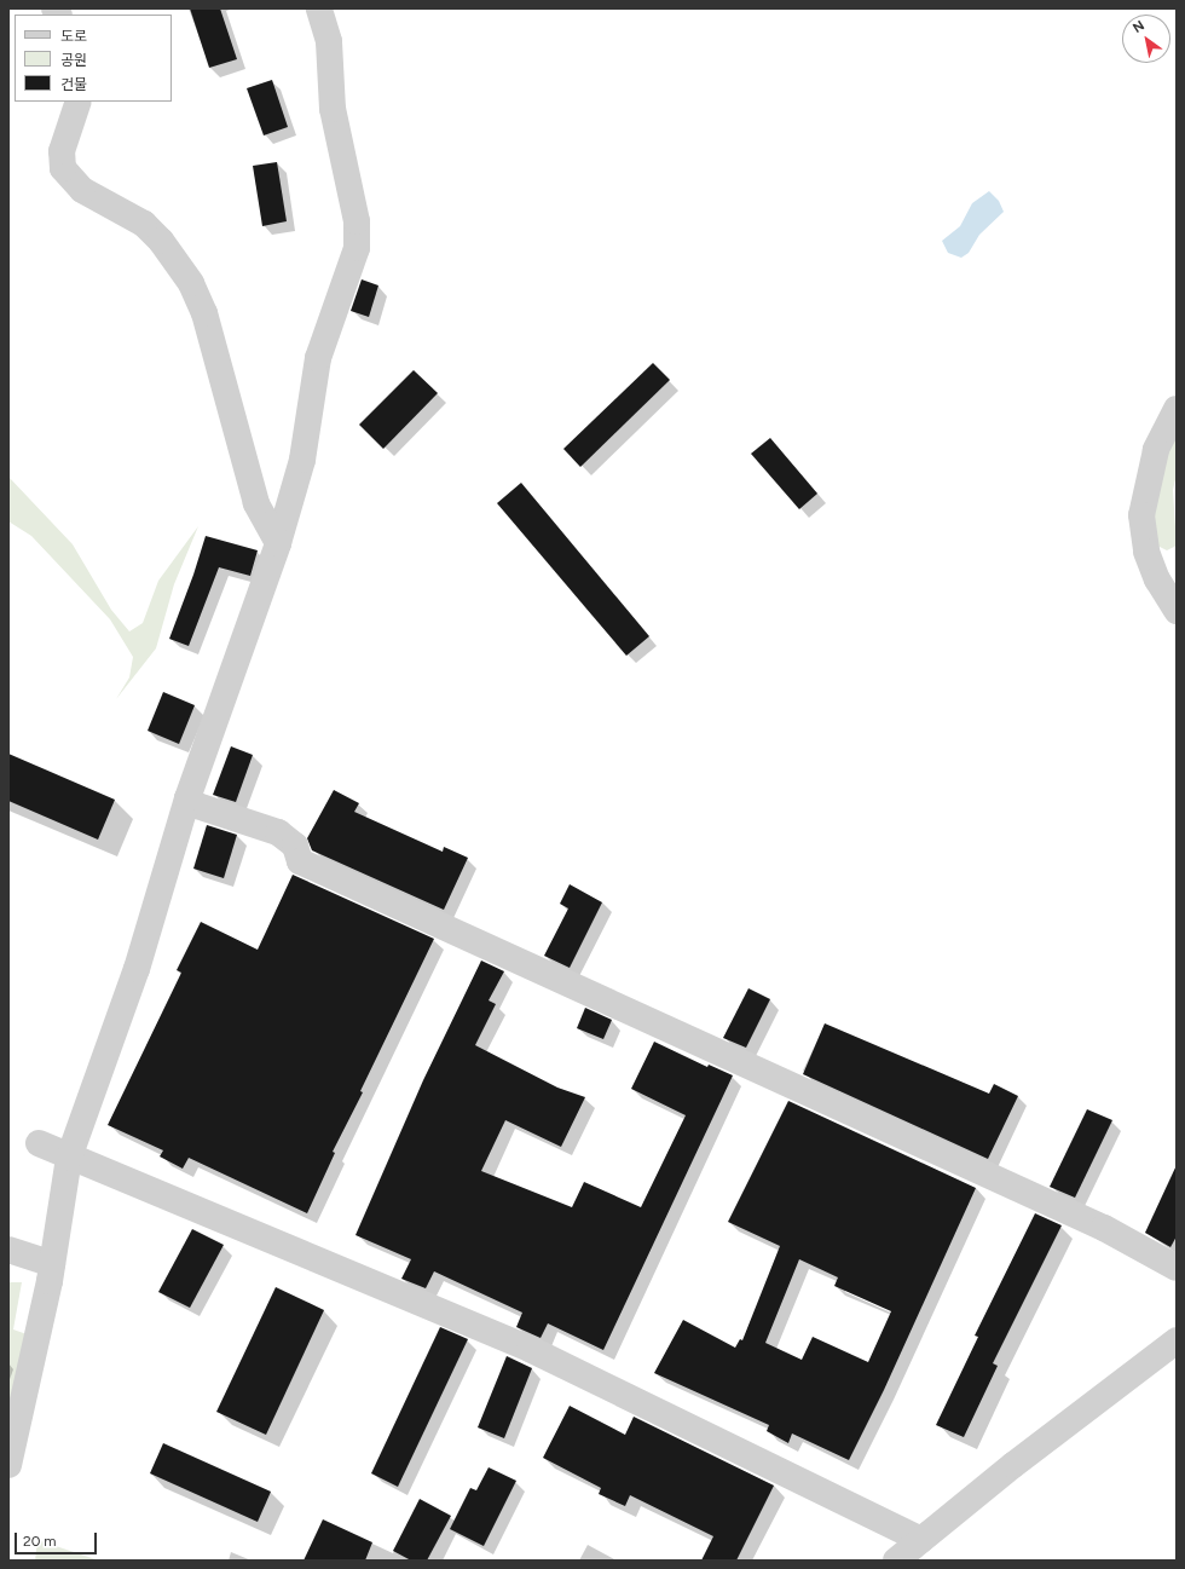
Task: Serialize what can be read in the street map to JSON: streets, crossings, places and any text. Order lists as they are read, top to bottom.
{
  "legend": ["도로", "공원", "건물"],
  "scale_bar": "20 m",
  "north": "top left"
}
